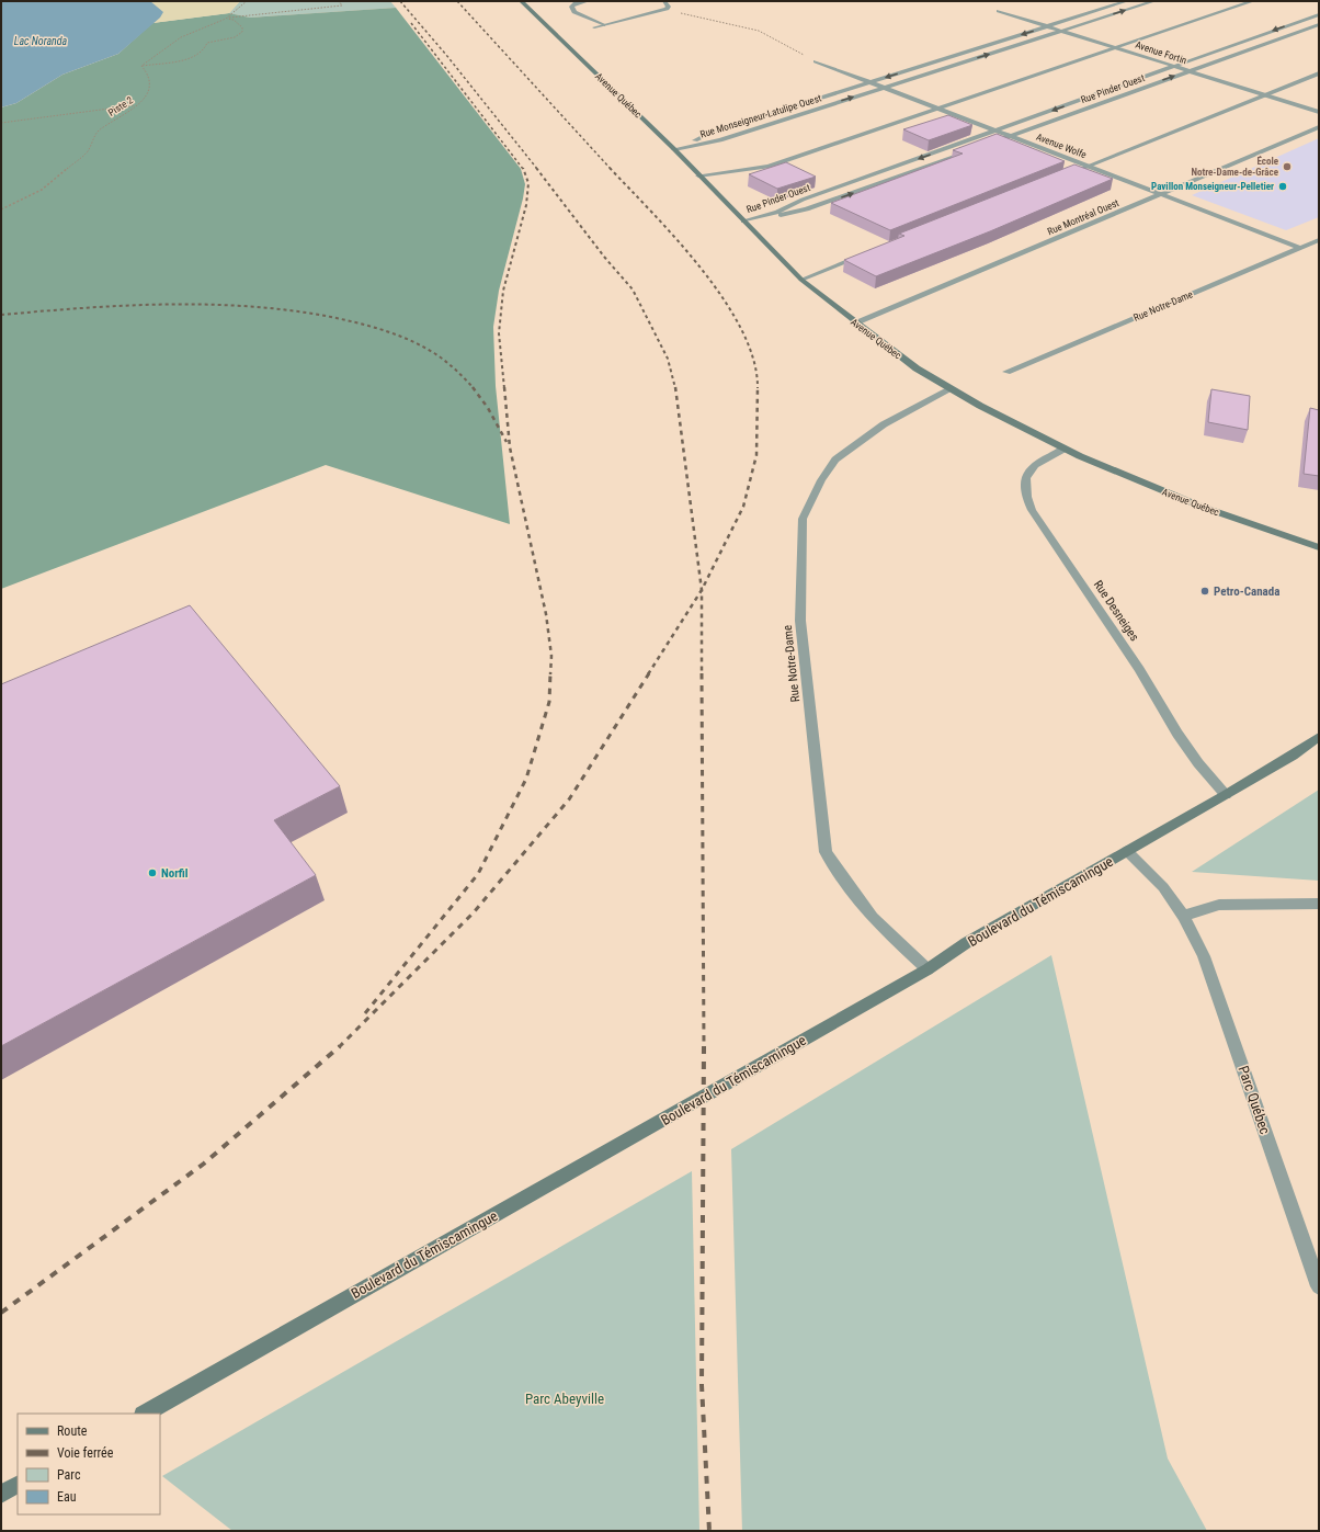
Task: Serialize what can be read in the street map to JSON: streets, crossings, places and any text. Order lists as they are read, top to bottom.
{
  "streets": {
    "main road": ["Avenue Québec", "Boulevard du Témiscamingue"],
    "street": [
      "Avenue Fortin",
      "Rue Pinder Ouest",
      "Rue Monseigneur-Latulipe Ouest",
      "Avenue Wolfe",
      "Rue Montréal Ouest",
      "Rue Notre-Dame",
      "Rue Desneiges",
      "Parc Québec"
    ],
    "path": ["Piste 2"]
  },
  "crossings": [
    ["Avenue Fortin", "Rue Pinder Ouest"],
    ["Avenue Fortin", "Rue Monseigneur-Latulipe Ouest"],
    ["Rue Pinder Ouest", "Avenue Québec"],
    ["Rue Pinder Ouest", "Avenue Wolfe"],
    ["Avenue Québec", "Rue Monseigneur-Latulipe Ouest"],
    ["Avenue Québec", "Rue Montréal Ouest"],
    ["Avenue Québec", "Rue Notre-Dame"],
    ["Avenue Québec", "Rue Desneiges"],
    ["Rue Monseigneur-Latulipe Ouest", "Avenue Wolfe"],
    ["Avenue Wolfe", "Rue Montréal Ouest"],
    ["Avenue Wolfe", "Rue Notre-Dame"],
    ["Rue Notre-Dame", "Boulevard du Témiscamingue"],
    ["Rue Desneiges", "Boulevard du Témiscamingue"],
    ["Boulevard du Témiscamingue", "Parc Québec"]
  ],
  "water": ["Lac Noranda"],
  "parks": ["Parc Abeyville"],
  "places": [
    "École Notre-Dame-de-Grâce",
    "Pavillon Monseigneur-Pelletier",
    "Petro-Canada",
    "Norfil"
  ],
  "legend": [
    "Route",
    "Voie ferrée",
    "Parc",
    "Eau"
  ]
}
